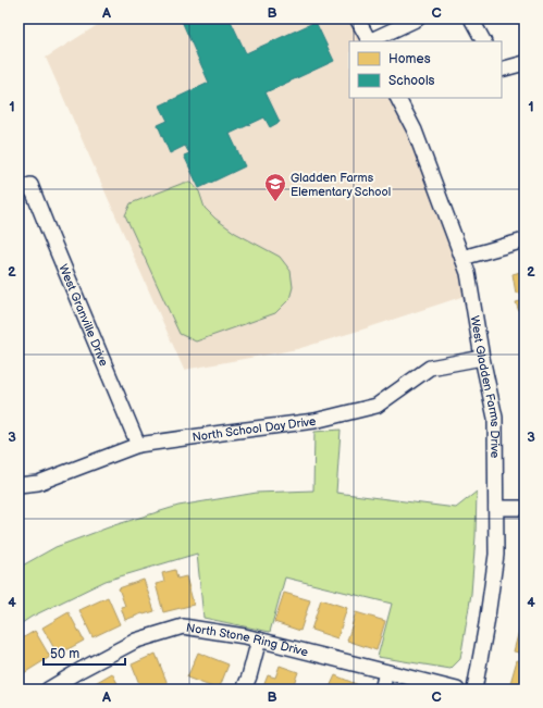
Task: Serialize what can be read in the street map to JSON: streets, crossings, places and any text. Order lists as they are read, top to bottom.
{
  "streets": {
    "street": [
      "West Granville Drive",
      "West Gladden Farms Drive",
      "North School Day Drive",
      "North Stone Ring Drive"
    ]
  },
  "crossings": [
    ["West Granville Drive", "North School Day Drive"],
    ["West Gladden Farms Drive", "North School Day Drive"]
  ],
  "places": {
    "school or university": ["Gladden Farms Elementary School"]
  },
  "legend": ["Homes", "Schools"],
  "scale_bar": "50 m",
  "grid": {
    "columns": ["A", "B", "C"],
    "rows": [
      "1",
      "2",
      "3",
      "4"
    ]
  }
}
